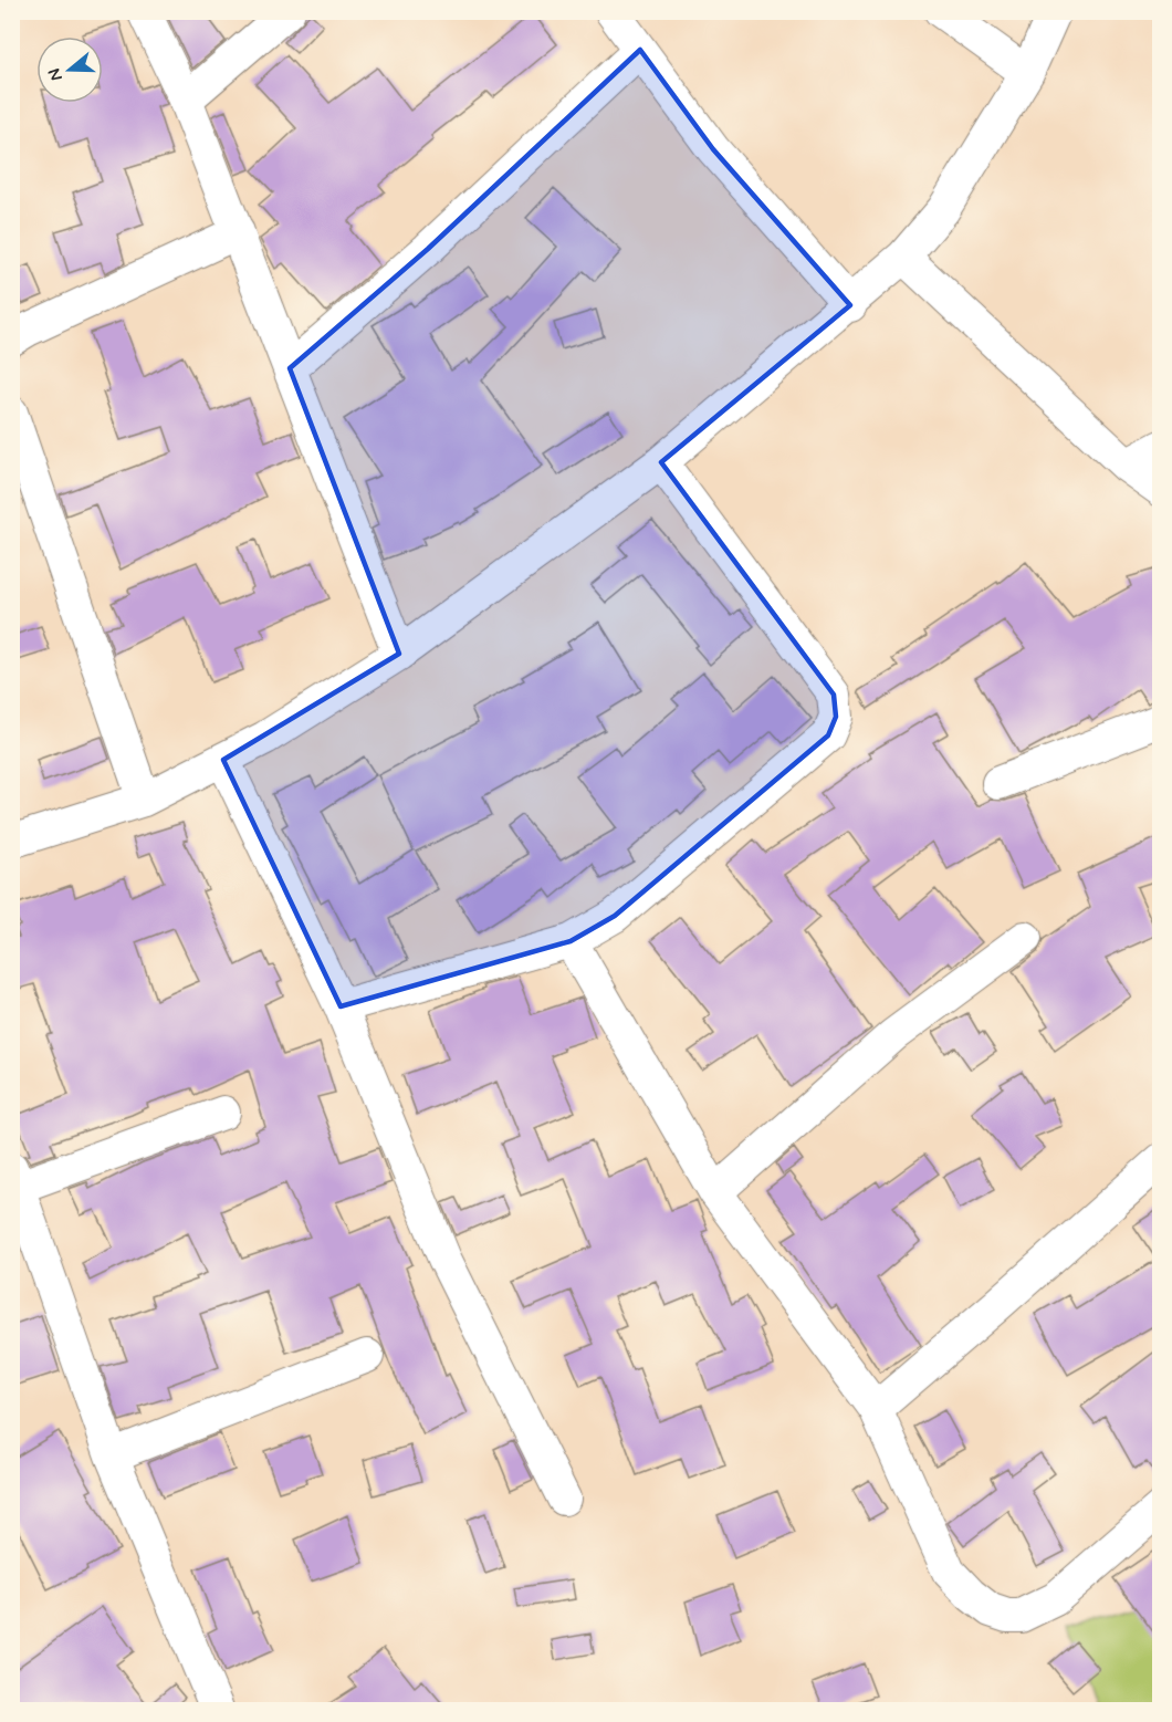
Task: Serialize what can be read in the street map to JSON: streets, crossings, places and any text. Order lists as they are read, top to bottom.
{
  "north": "left"
}
